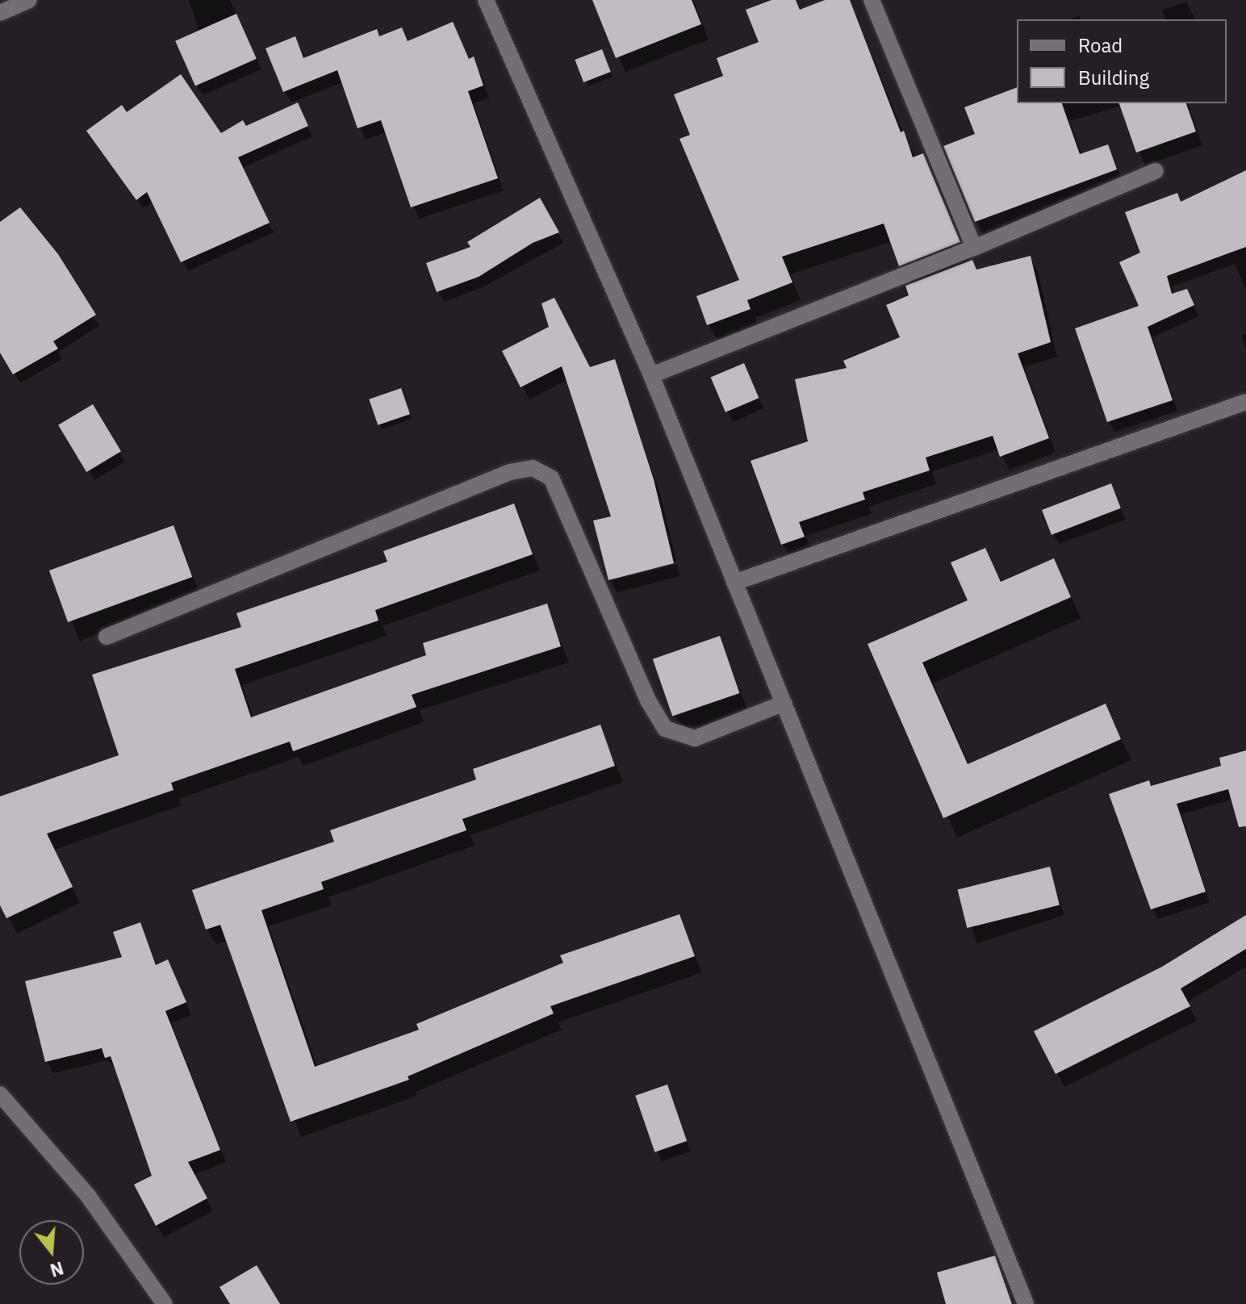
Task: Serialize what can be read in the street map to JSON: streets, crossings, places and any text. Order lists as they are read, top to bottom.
{
  "legend": ["Road", "Building"],
  "north": "bottom"
}
